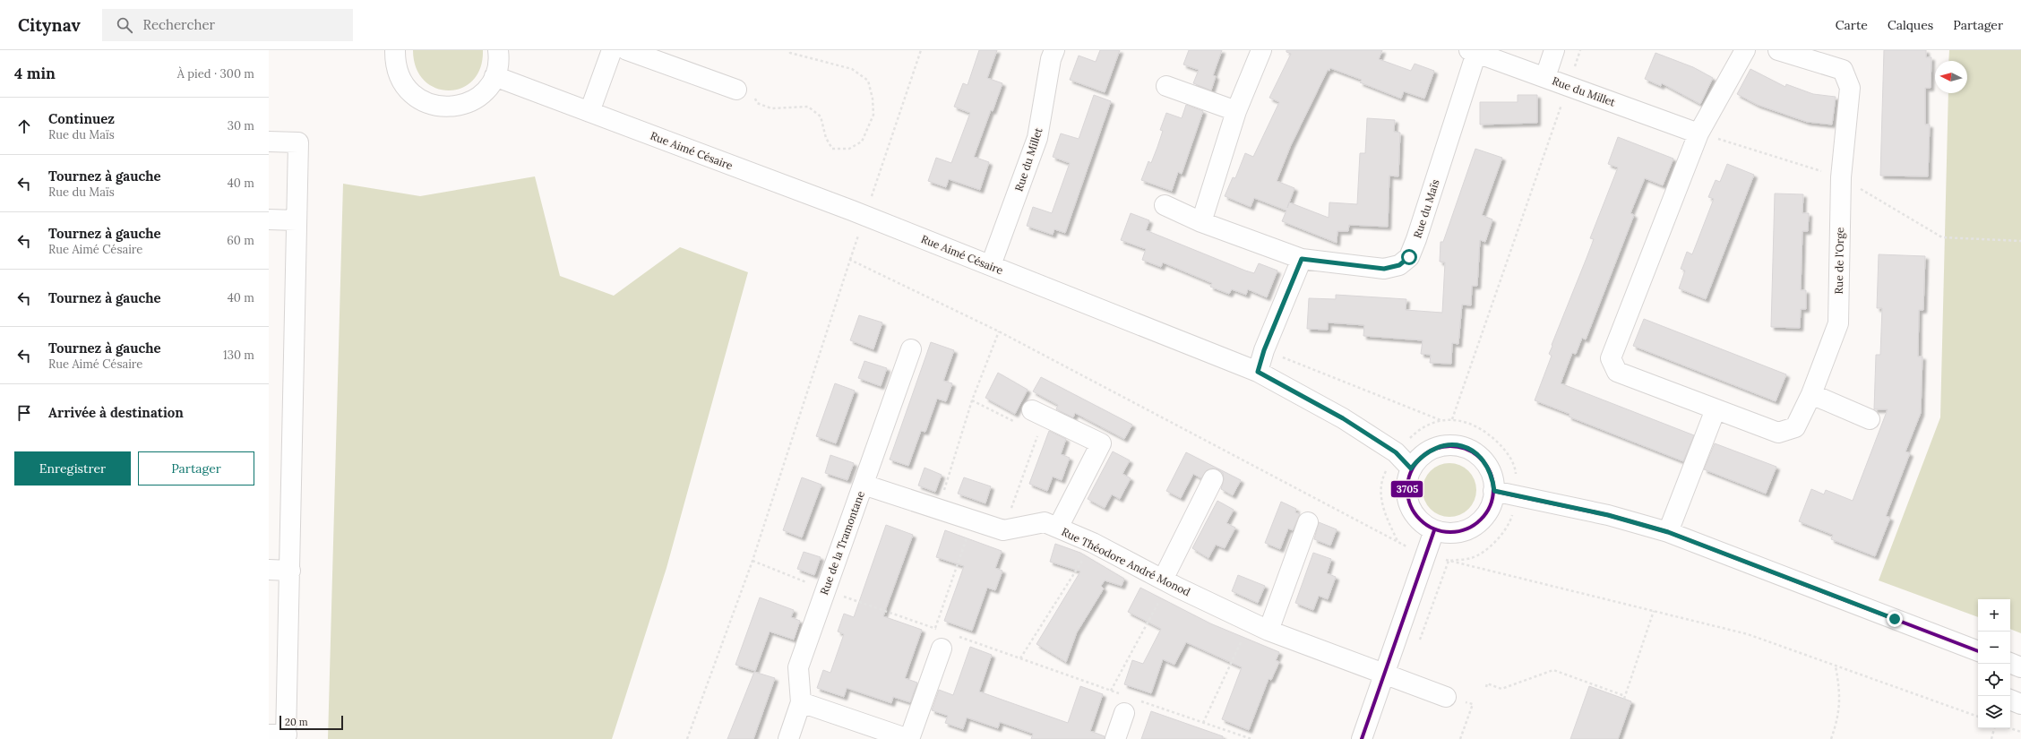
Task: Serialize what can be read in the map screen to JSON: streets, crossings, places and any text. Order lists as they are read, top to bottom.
{
  "streets": {
    "street": [
      "Rue du Millet",
      "Rue Aimé Césaire",
      "Rue du Maïs",
      "Rue de l'Orge",
      "Rue de la Tramontane",
      "Rue Théodore André Monod"
    ]
  },
  "crossings": [
    ["Rue du Millet", "Rue Aimé Césaire"],
    ["Rue du Millet", "Rue du Maïs"],
    ["Rue du Millet", "Rue de l'Orge"],
    ["Rue de la Tramontane", "Rue Théodore André Monod"]
  ],
  "lines": ["transit line 3705"],
  "scale_bar": "20 m",
  "north": "left",
  "page": {
    "header": "Citynav",
    "search": "Rechercher",
    "nav": ["Carte", "Calques", "Partager"],
    "heading": ["4 min", "À pied · 300 m"],
    "list": [
      ["Continuez", "Rue du Maïs", "30 m"],
      ["Tournez à gauche", "Rue du Maïs", "40 m"],
      ["Tournez à gauche", "Rue Aimé Césaire", "60 m"],
      ["Tournez à gauche", "40 m"],
      ["Tournez à gauche", "Rue Aimé Césaire", "130 m"],
      "Arrivée à destination"
    ],
    "buttons": ["Enregistrer", "Partager"],
    "map_buttons": ["+", "−"],
    "scale": "20 m"
  }
}
